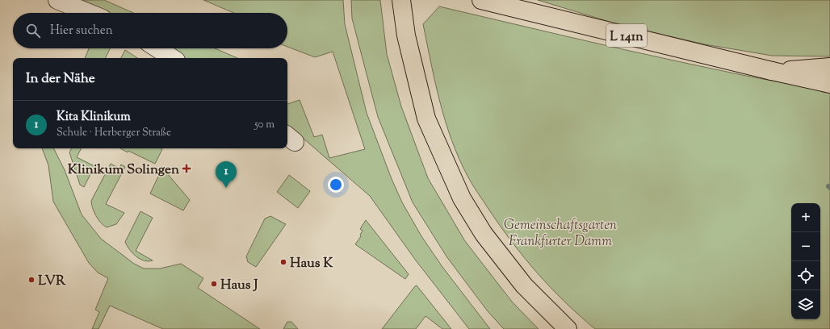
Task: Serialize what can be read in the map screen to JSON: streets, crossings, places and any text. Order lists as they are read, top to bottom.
{
  "streets": {
    "main road": ["L 141n"]
  },
  "parks": ["Gemeinschaftsgarten Frankfurter Damm"],
  "places": {
    "health": ["Klinikum Solingen"],
    "other": ["Haus K", "LVR", "Haus J"]
  },
  "page": {
    "search": "Hier suchen",
    "heading": "In der Nähe",
    "list": [
      {
        "mark": "1",
        "name": "Kita Klinikum",
        "note": "Schule · Herberger Straße",
        "value": "50 m"
      }
    ],
    "pins": "1",
    "map_buttons": ["+", "−"]
  }
}
